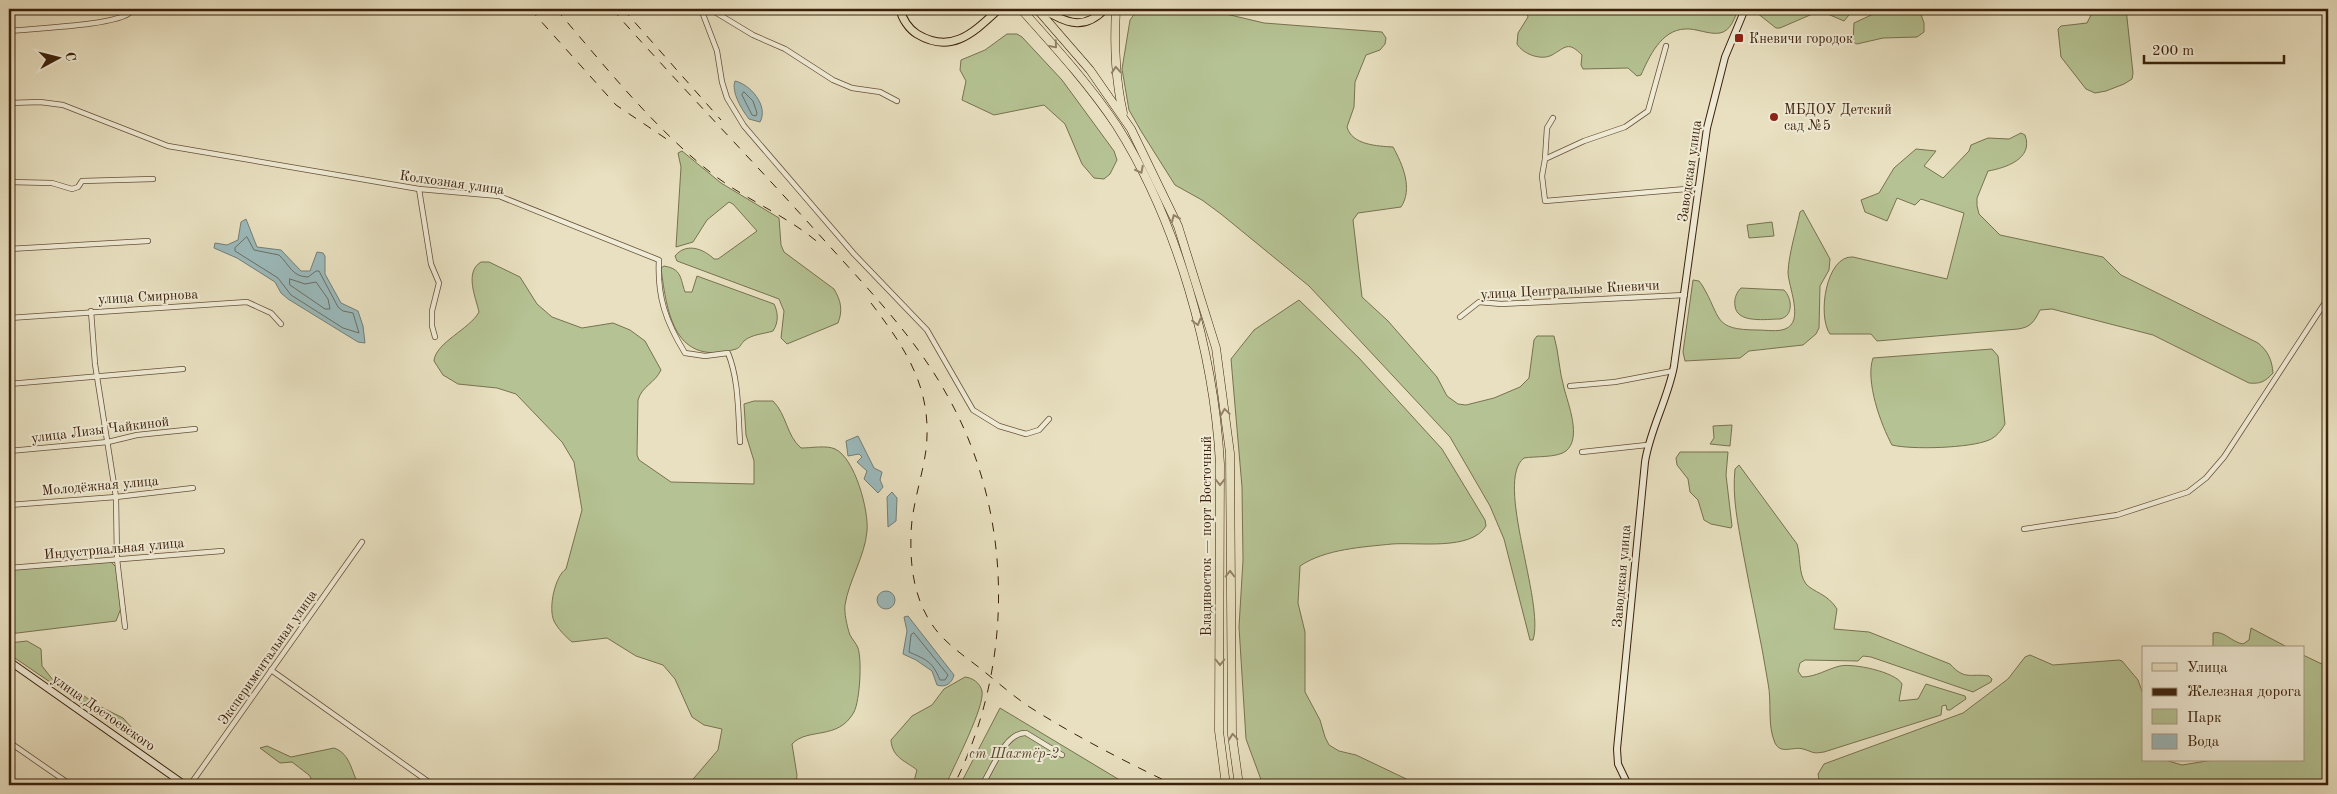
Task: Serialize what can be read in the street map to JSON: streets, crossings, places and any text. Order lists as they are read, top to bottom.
{
  "streets": {
    "highway": ["Владивосток — порт Восточный"],
    "street": [
      "Заводская улица",
      "Колхозная улица",
      "улица Центральные Кневичи",
      "улица Смирнова",
      "улица Лизы Чайкиной",
      "Молодёжная улица",
      "Индустриальная улица",
      "Экспериментальная улица",
      "улица Достоевского"
    ]
  },
  "crossings": [
    ["Заводская улица", "улица Центральные Кневичи"]
  ],
  "parks": ["ст Шахтёр-2"],
  "places": {
    "transit": ["Кневичи городок"],
    "other": ["МБДОУ Детский сад №5"]
  },
  "legend": [
    "Улица",
    "Железная дорога",
    "Парк",
    "Вода"
  ],
  "scale_bar": "200 m",
  "north": "right"
}
